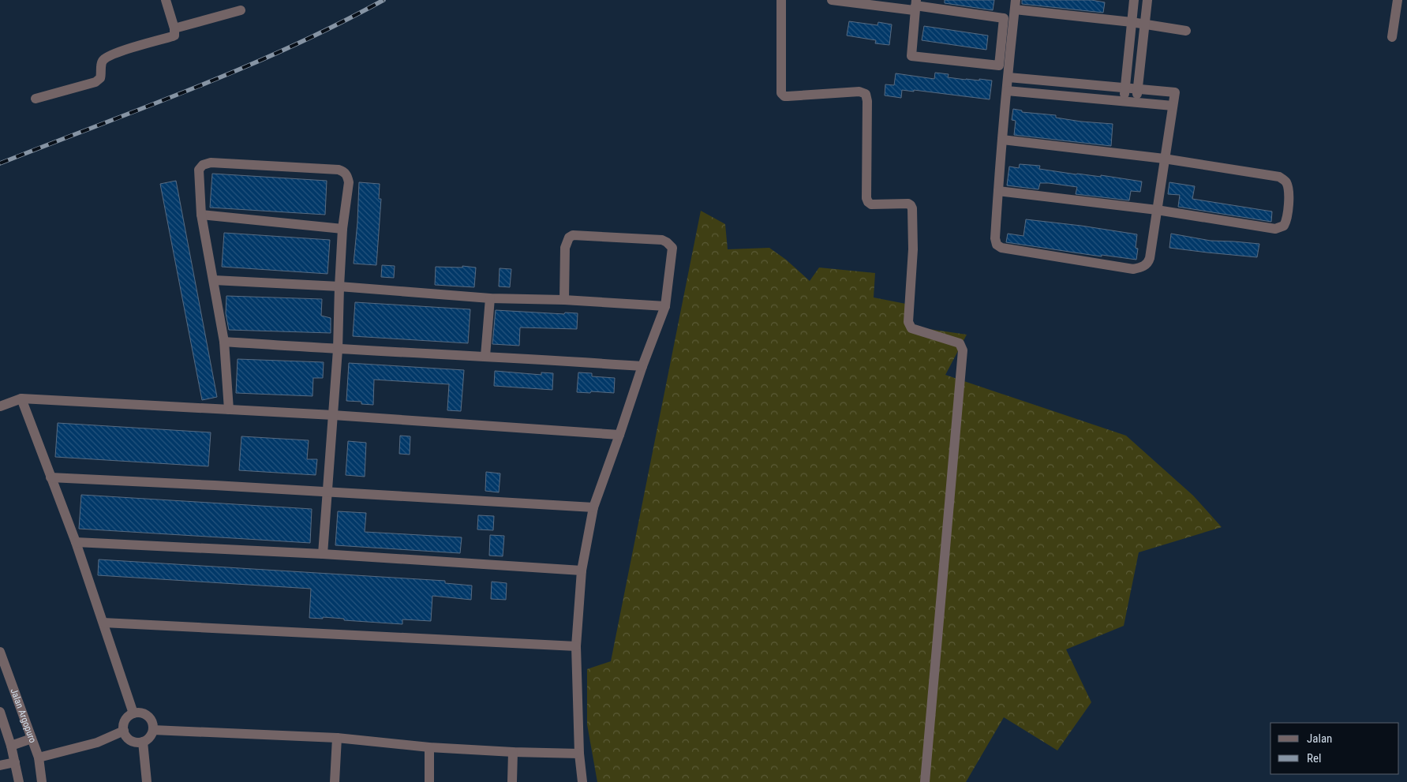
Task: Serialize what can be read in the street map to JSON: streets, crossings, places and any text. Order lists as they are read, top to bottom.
{
  "streets": {
    "street": ["Jalan Argopuro"]
  },
  "legend": ["Jalan", "Rel"]
}
